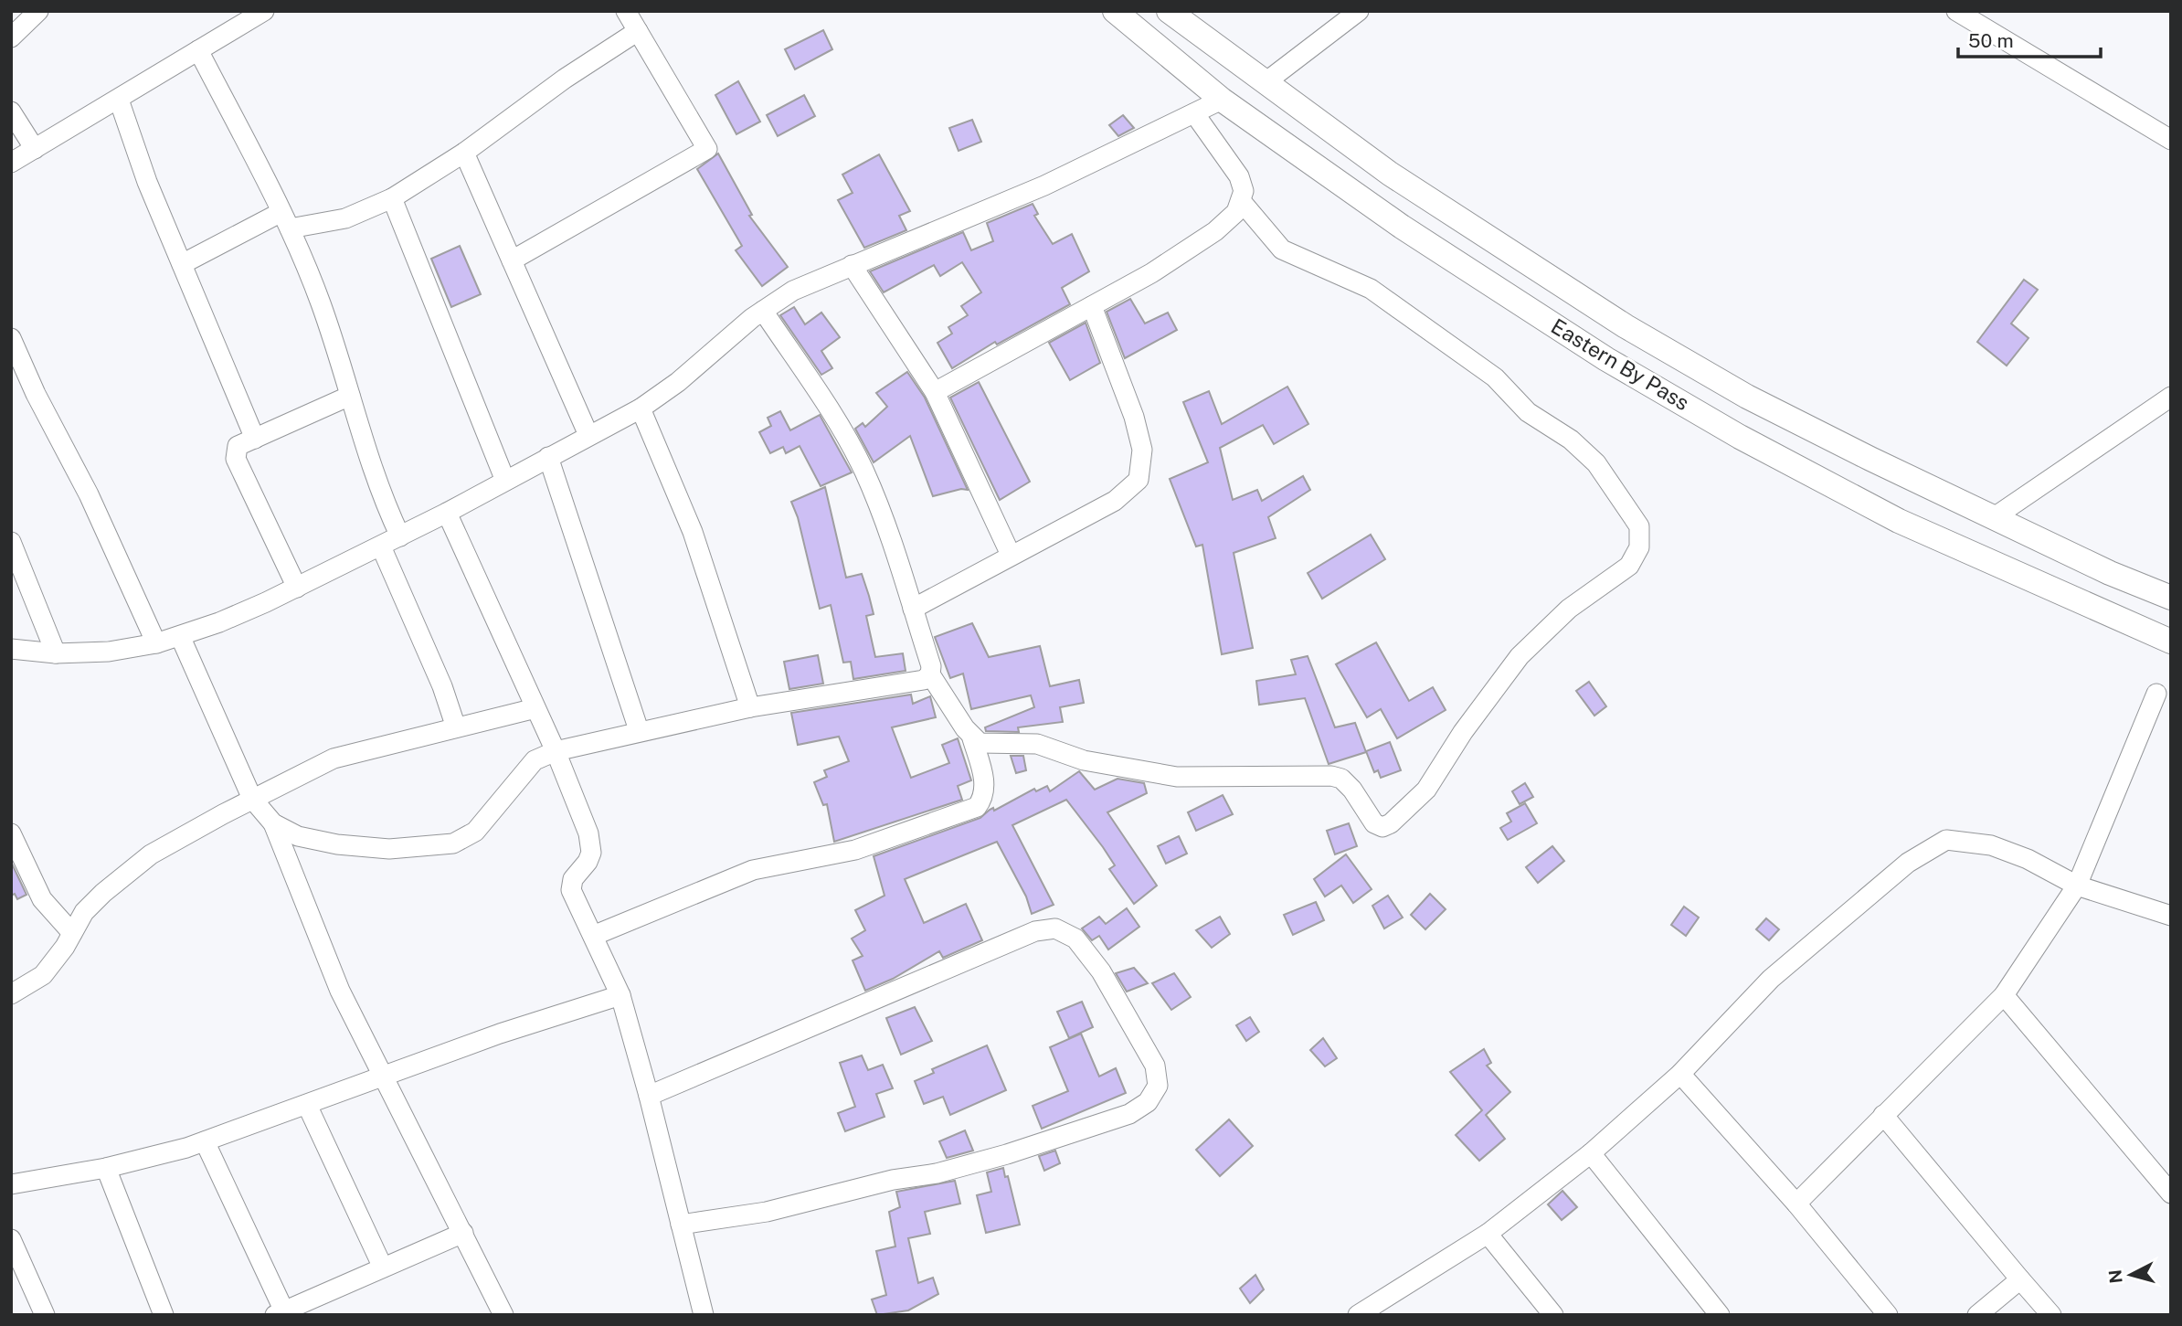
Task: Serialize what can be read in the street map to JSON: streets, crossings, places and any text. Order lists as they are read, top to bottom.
{
  "streets": {
    "main road": ["Eastern By Pass"]
  },
  "scale_bar": "50 m",
  "north": "left"
}
